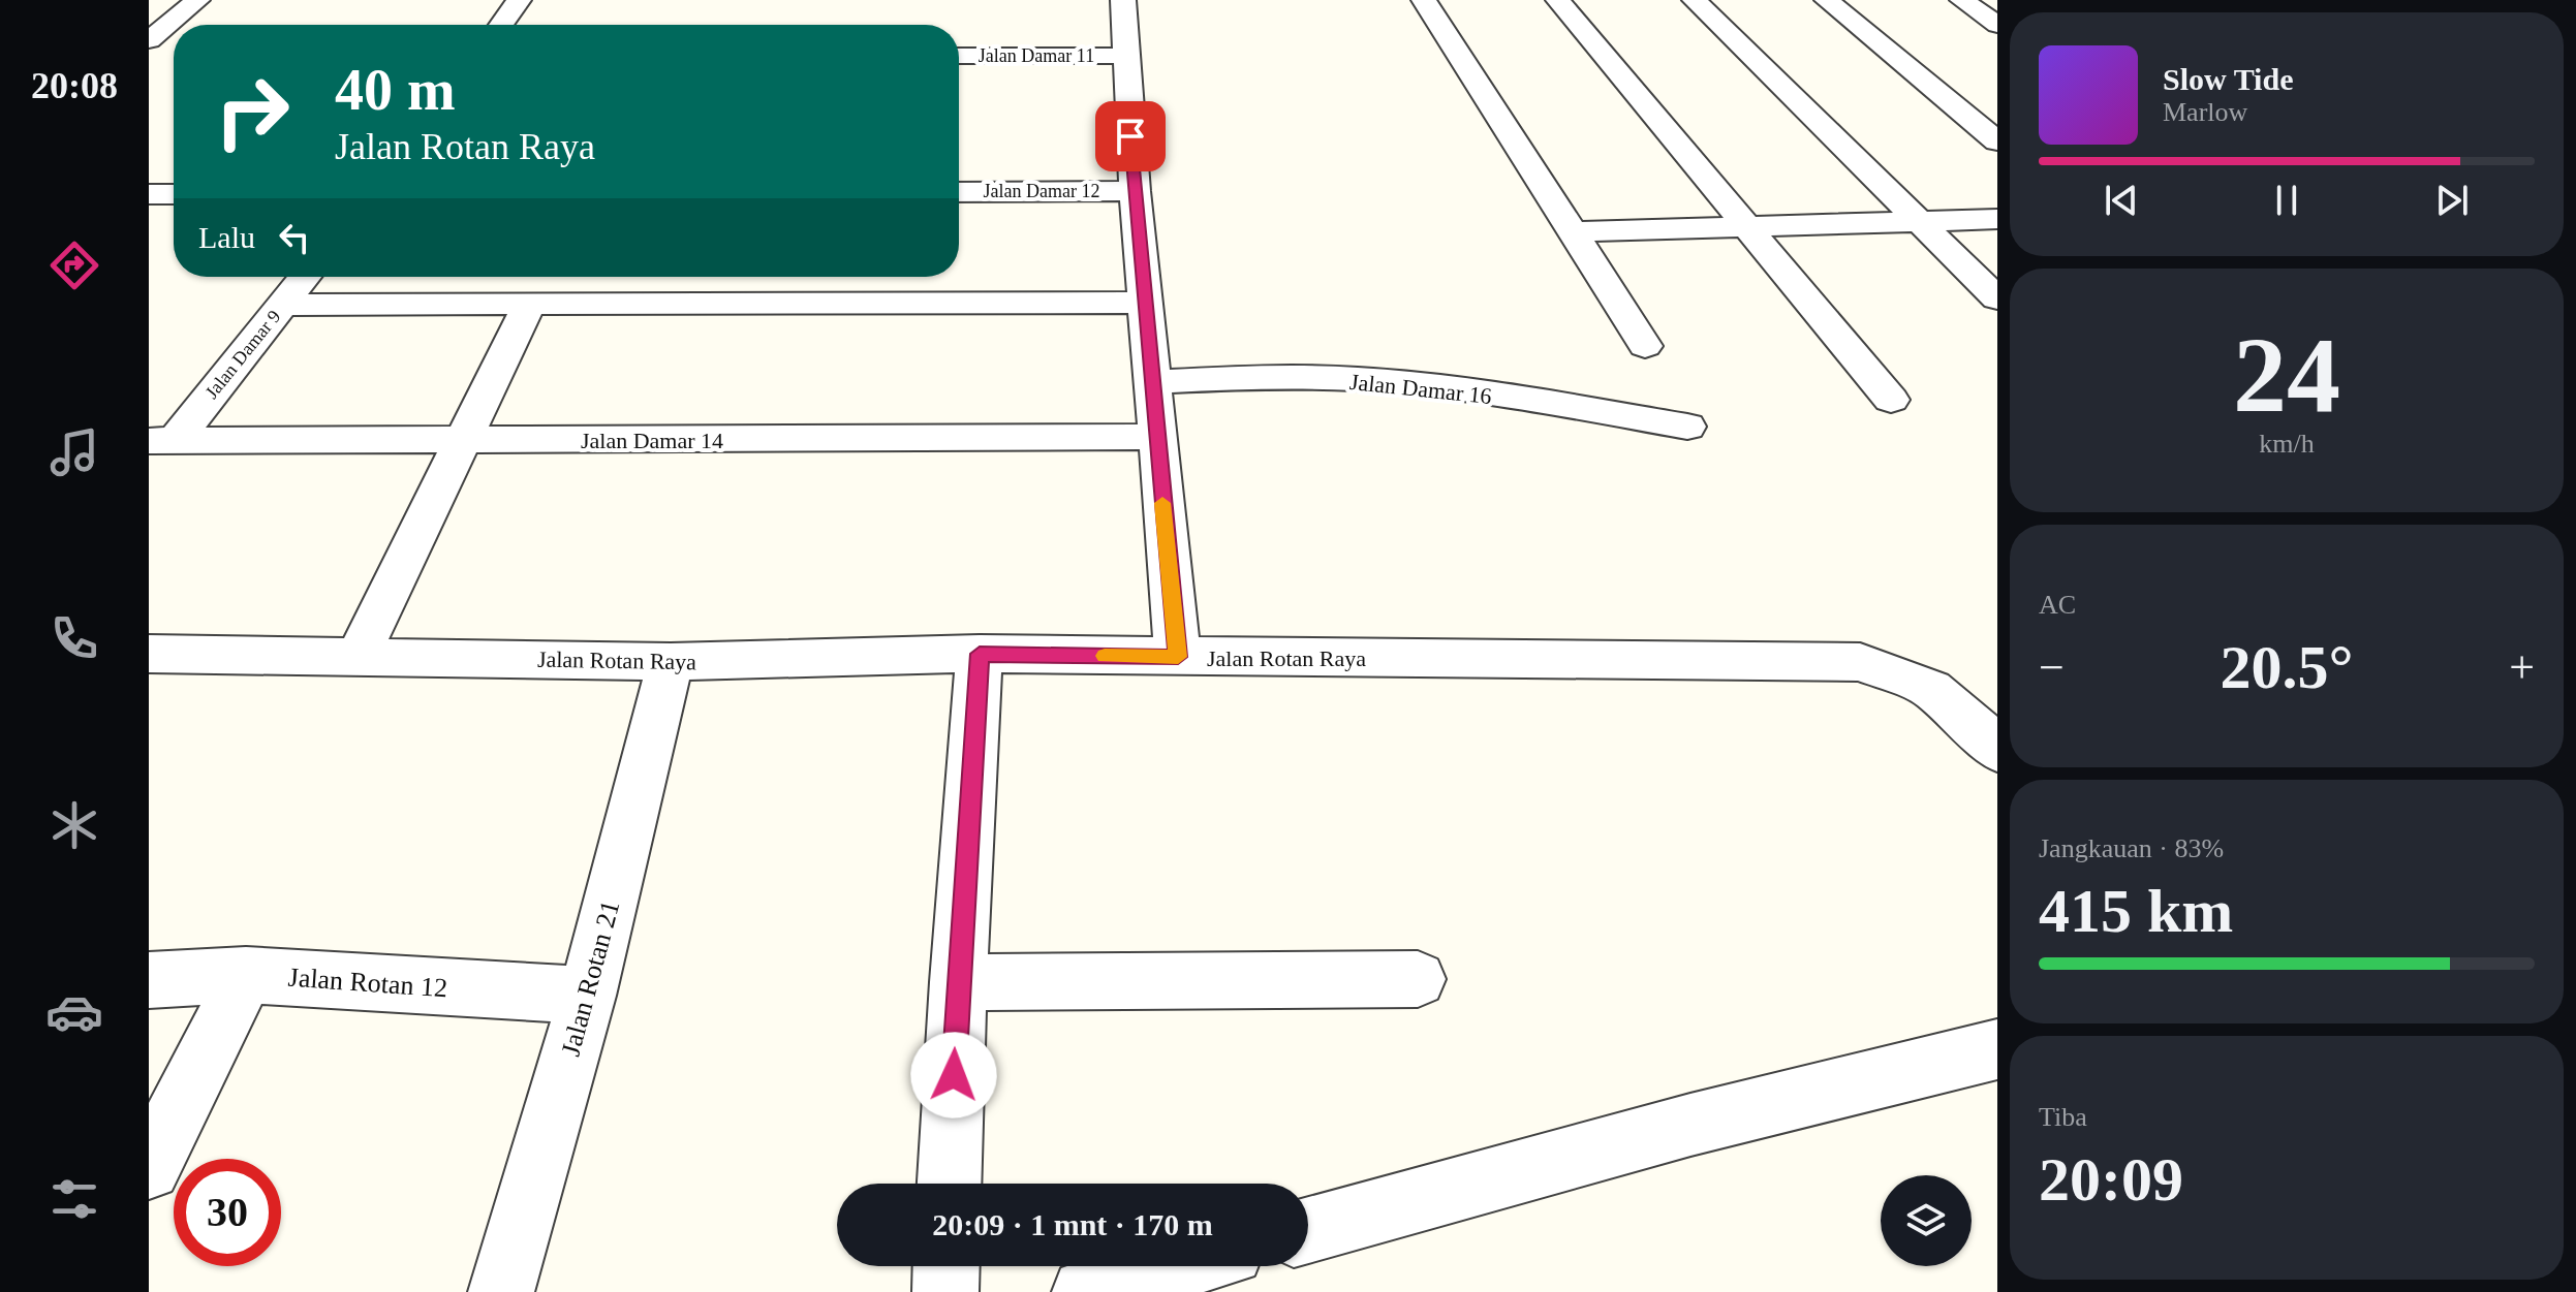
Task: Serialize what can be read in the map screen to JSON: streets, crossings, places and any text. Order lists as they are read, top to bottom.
{
  "streets": {
    "street": [
      "Jalan Damar 11",
      "Jalan Damar 12",
      "Jalan Damar 9",
      "Jalan Damar 16",
      "Jalan Damar 14",
      "Jalan Rotan Raya",
      "Jalan Rotan 21",
      "Jalan Rotan 12"
    ]
  },
  "crossings": [
    ["Jalan Damar 9", "Jalan Damar 14"],
    ["Jalan Rotan Raya", "Jalan Rotan 21"],
    ["Jalan Rotan 21", "Jalan Rotan 12"]
  ],
  "page": {
    "tabs": "20:08",
    "turn": ["40 m", "Jalan Rotan Raya"],
    "song": ["Slow Tide", "Marlow"],
    "then": "Lalu",
    "tile": [
      ["24", "km/h"],
      "AC",
      ["Jangkauan · 83%", "415 km"],
      ["Tiba", "20:09"]
    ],
    "heat": ["−", "20.5°", "+"],
    "limit": "30",
    "trip": "20:09 · 1 mnt · 170 m"
  }
}
